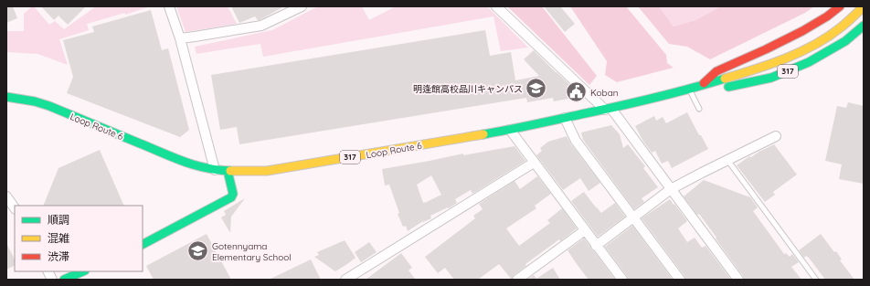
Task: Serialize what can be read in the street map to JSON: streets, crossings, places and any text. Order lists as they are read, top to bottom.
{
  "streets": {
    "main road": ["317", "Loop Route 6"]
  },
  "crossings": [
    ["317", "Loop Route 6"]
  ],
  "places": {
    "school or university": ["明逢館高校品川キャンパス", "Gotennyama Elementary School"],
    "public building": ["Koban"]
  },
  "legend": ["順調", "混雑", "渋滞"]
}
